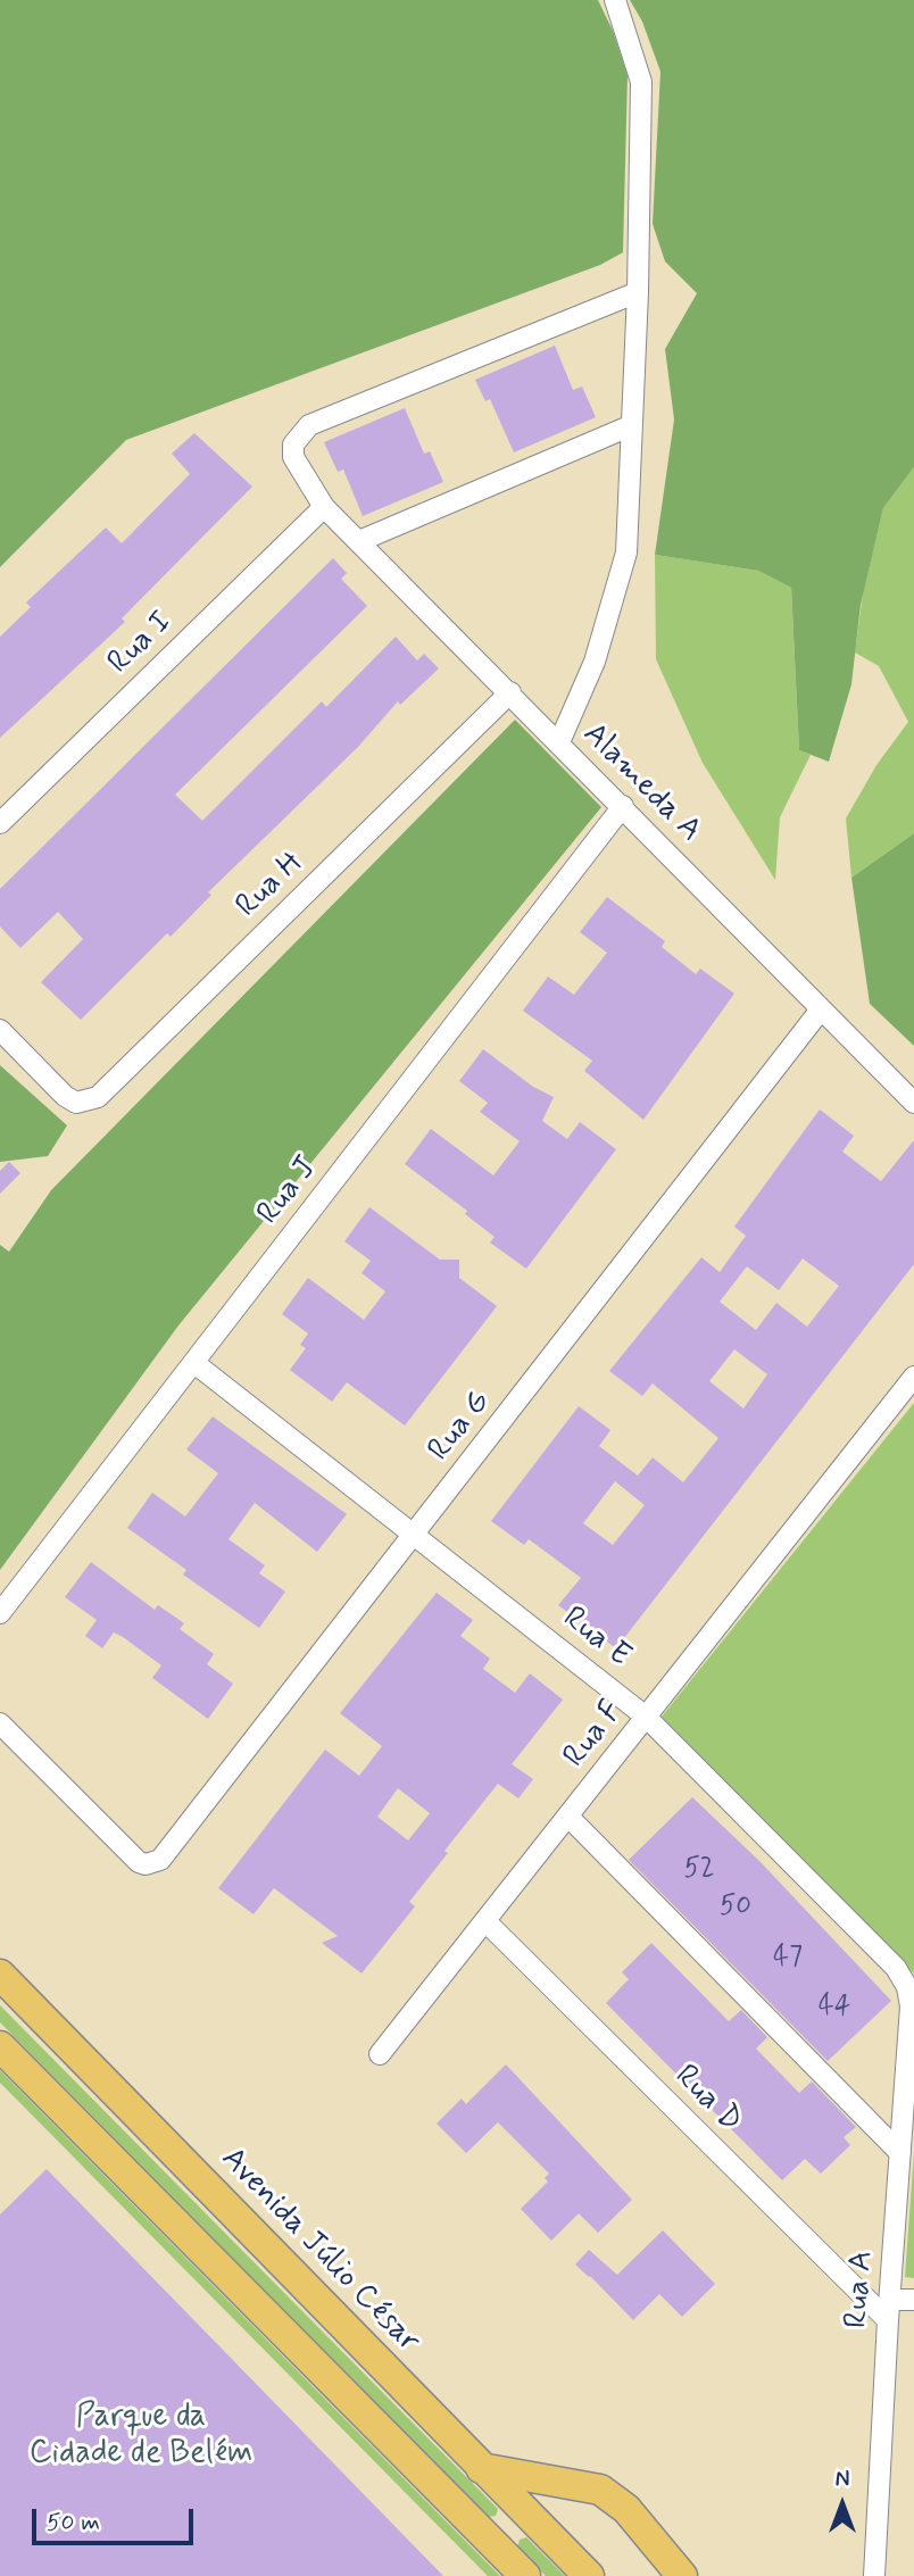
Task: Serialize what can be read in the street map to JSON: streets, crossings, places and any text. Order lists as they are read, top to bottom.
{
  "streets": {
    "main road": ["Avenida Júlio César"],
    "street": [
      "Rua I",
      "Alameda A",
      "Rua H",
      "Rua J",
      "Rua G",
      "Rua E",
      "Rua F",
      "Rua D",
      "Rua A"
    ]
  },
  "crossings": [
    ["Rua I", "Alameda A"],
    ["Alameda A", "Rua H"],
    ["Alameda A", "Rua J"],
    ["Alameda A", "Rua G"],
    ["Rua J", "Rua E"],
    ["Rua G", "Rua E"],
    ["Rua E", "Rua F"],
    ["Rua E", "Rua A"],
    ["Rua F", "Rua D"],
    ["Rua D", "Rua A"]
  ],
  "parks": ["Parque da Cidade de Belém"],
  "house_numbers": [
    "52",
    "50",
    "47",
    "44"
  ],
  "scale_bar": "50 m",
  "north": "top"
}
